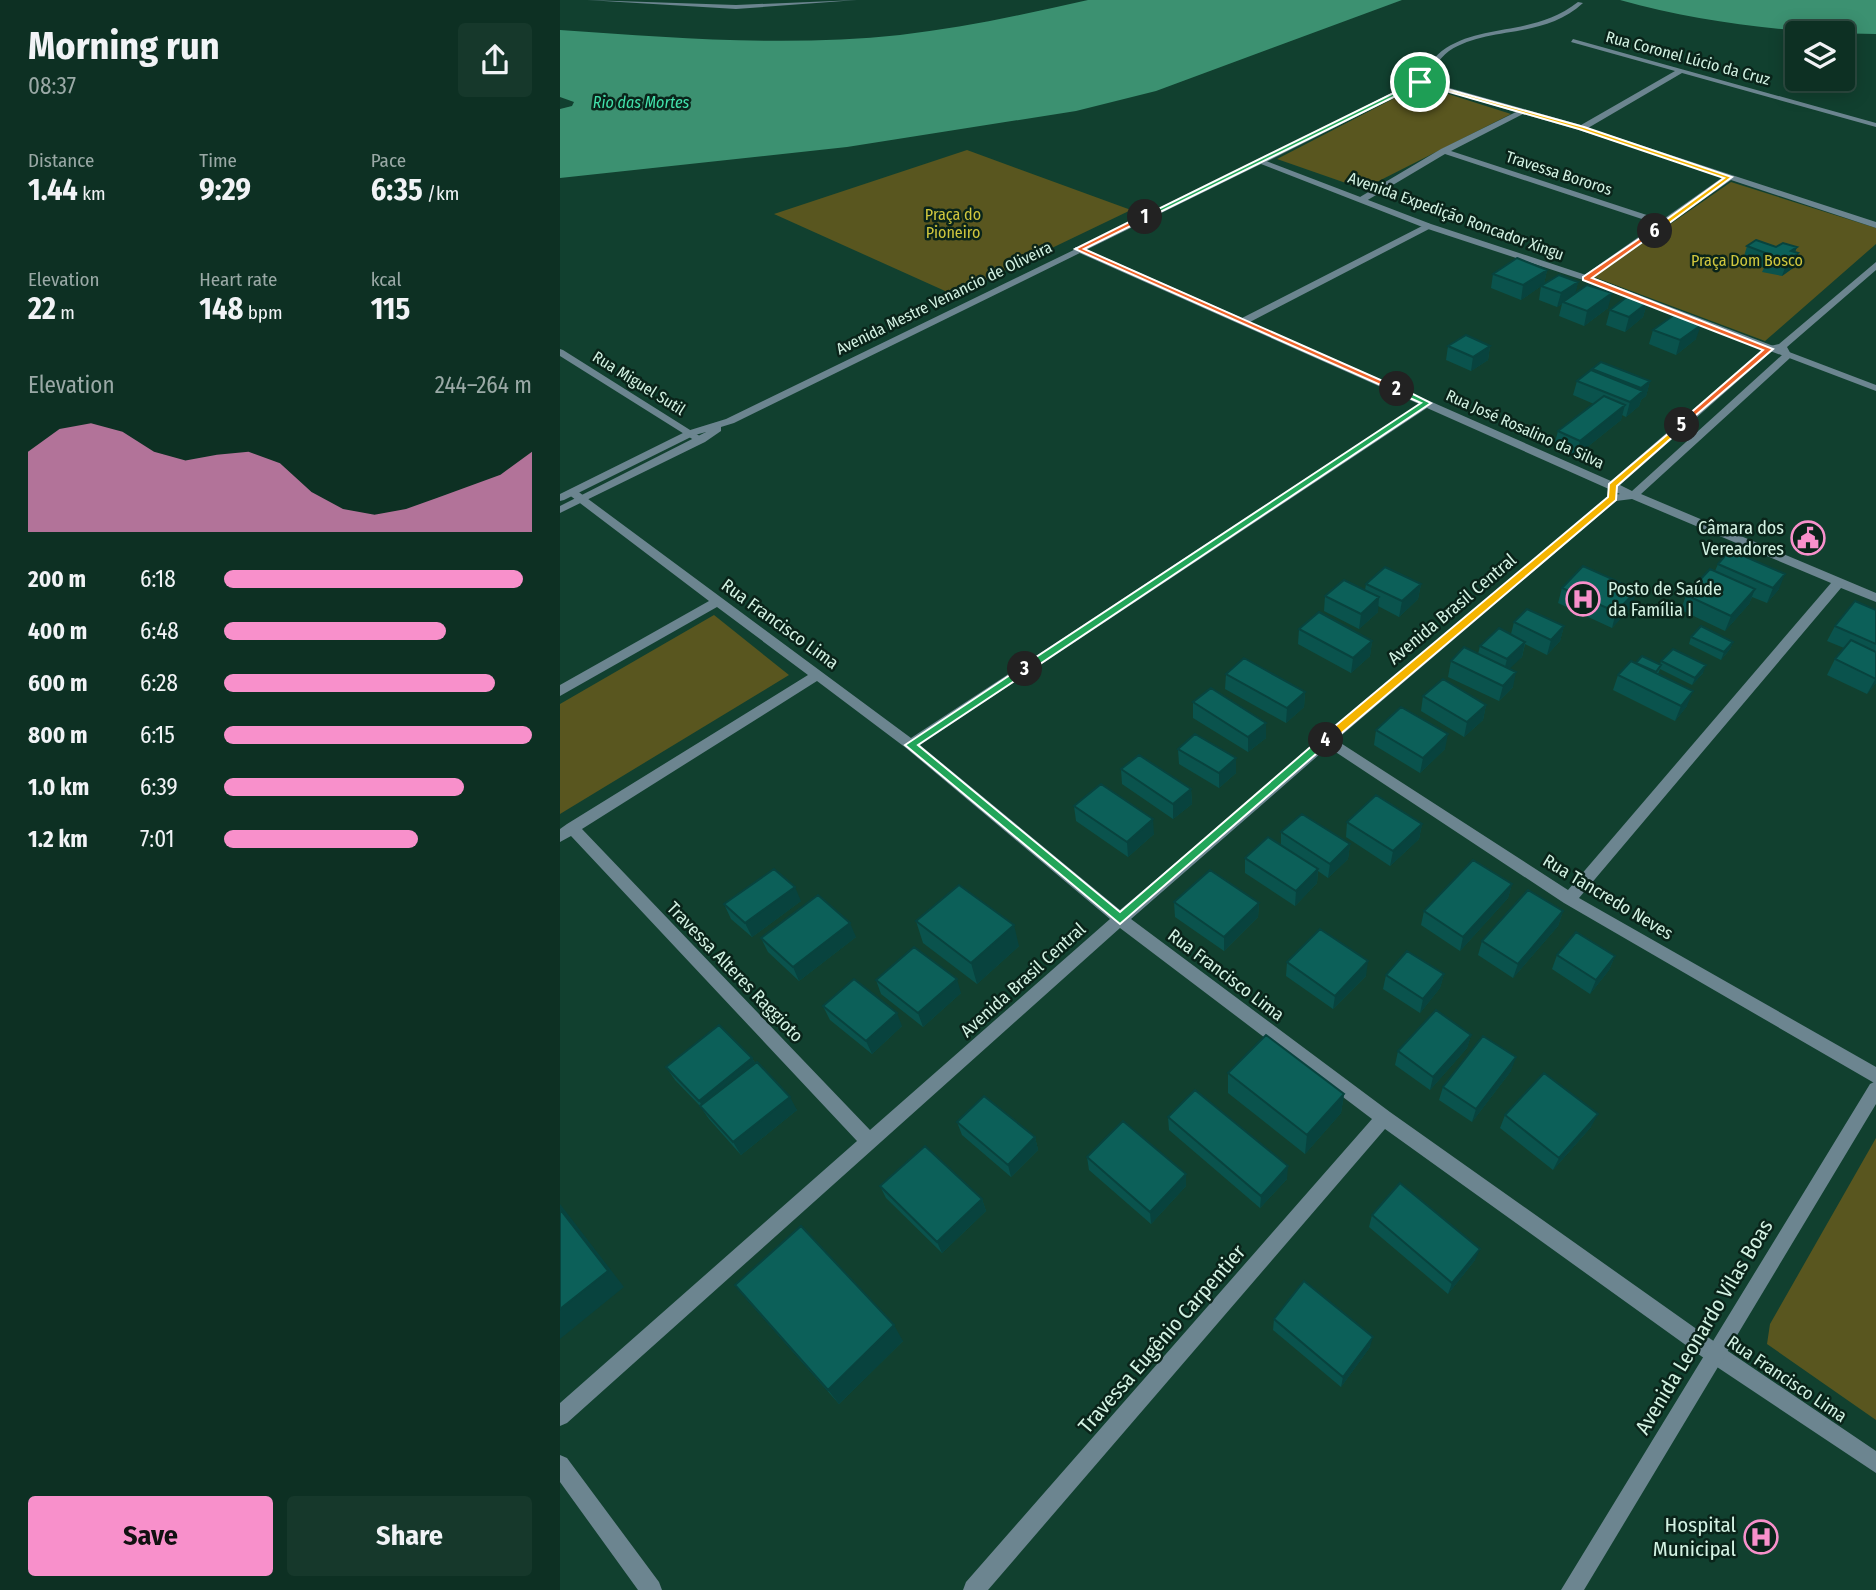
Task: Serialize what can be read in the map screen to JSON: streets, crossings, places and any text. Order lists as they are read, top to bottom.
{
  "streets": {
    "street": [
      "Rua Coronel Lúcio da Cruz",
      "Travessa Bororos",
      "Avenida Expedição Roncador Xingu",
      "Avenida Mestre Venancio de Oliveira",
      "Rua Miguel Sutil",
      "Rua José Rosalino da Silva",
      "Avenida Brasil Central",
      "Rua Francisco Lima",
      "Rua Tancredo Neves",
      "Travessa Alteres Raggioto",
      "Avenida Leonardo Vilas Boas",
      "Travessa Eugênio Carpentier"
    ]
  },
  "crossings": [
    ["Avenida Expedição Roncador Xingu", "Avenida Mestre Venancio de Oliveira"],
    ["Avenida Expedição Roncador Xingu", "Avenida Brasil Central"],
    ["Avenida Mestre Venancio de Oliveira", "Rua Miguel Sutil"],
    ["Avenida Mestre Venancio de Oliveira", "Rua José Rosalino da Silva"],
    ["Avenida Mestre Venancio de Oliveira", "Rua Francisco Lima"],
    ["Rua José Rosalino da Silva", "Avenida Brasil Central"],
    ["Avenida Brasil Central", "Rua Francisco Lima"],
    ["Avenida Brasil Central", "Rua Tancredo Neves"],
    ["Avenida Brasil Central", "Travessa Alteres Raggioto"],
    ["Rua Francisco Lima", "Avenida Leonardo Vilas Boas"],
    ["Rua Francisco Lima", "Travessa Eugênio Carpentier"]
  ],
  "water": ["Rio das Mortes"],
  "parks": ["Praça do Pioneiro", "Praça Dom Bosco"],
  "places": {
    "public building": ["Câmara dos Vereadores"],
    "hospital": ["Posto de Saúde da Família I", "Hospital Municipal"]
  },
  "page": {
    "heading": ["Morning run", "08:37"],
    "stats": [
      ["Distance", "1.44 km"],
      ["Time", "9:29"],
      ["Pace", "6:35 /km"],
      ["Elevation", "22 m"],
      ["Heart rate", "148 bpm"],
      ["kcal", "115"]
    ],
    "pins": [
      "1",
      "6",
      "2",
      "5",
      "3",
      "4"
    ],
    "chart": ["Elevation", "244–264 m"],
    "list": [
      {
        "name": "200 m",
        "note": "6:18"
      },
      {
        "name": "400 m",
        "note": "6:48"
      },
      {
        "name": "600 m",
        "note": "6:28"
      },
      {
        "name": "800 m",
        "note": "6:15"
      },
      {
        "name": "1.0 km",
        "note": "6:39"
      },
      {
        "name": "1.2 km",
        "note": "7:01"
      }
    ],
    "buttons": ["Save", "Share"]
  }
}
